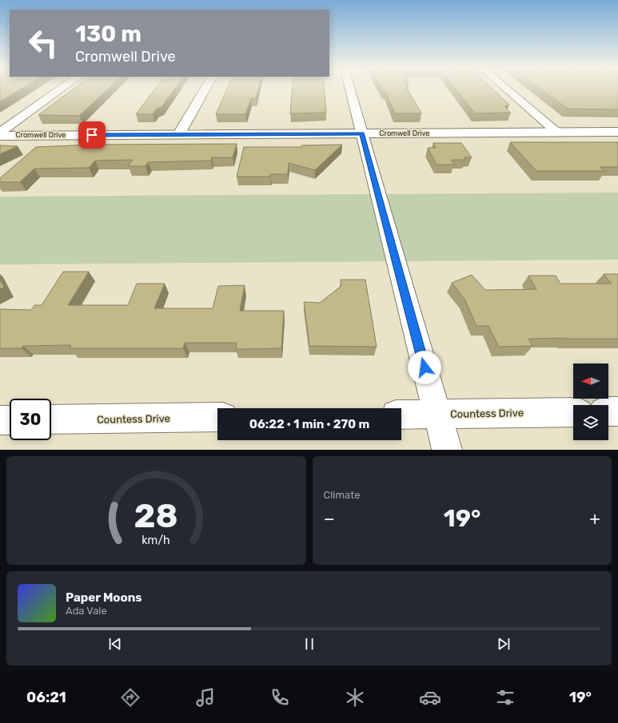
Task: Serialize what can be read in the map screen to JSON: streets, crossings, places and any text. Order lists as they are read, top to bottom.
{
  "streets": {
    "street": ["Cromwell Drive", "Countess Drive"]
  },
  "north": "left",
  "page": {
    "turn": ["130 m", "Cromwell Drive"],
    "limit": "30",
    "trip": "06:22 · 1 min · 270 m",
    "tile": "Climate",
    "heat": ["−", "19°", "+"],
    "song": ["Paper Moons", "Ada Vale"],
    "tabs": ["06:21", "19°"],
    "gauge": ["28", "km/h"]
  }
}
